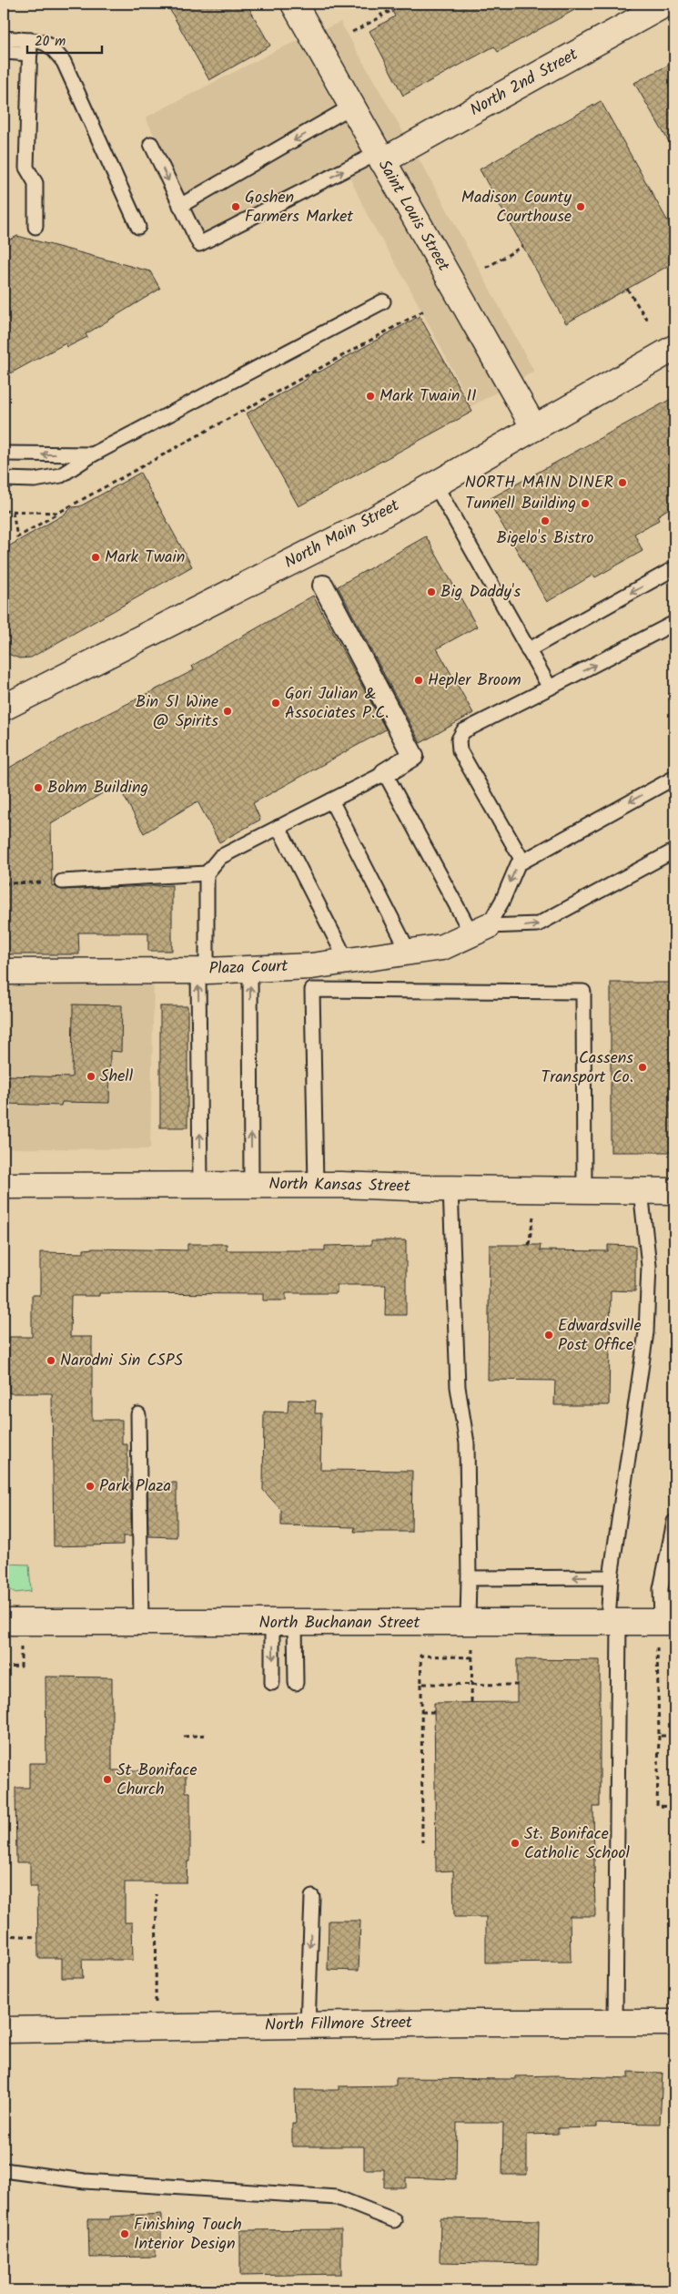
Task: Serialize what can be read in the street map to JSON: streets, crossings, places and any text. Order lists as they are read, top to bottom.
{
  "streets": {
    "street": [
      "North 2nd Street",
      "Saint Louis Street",
      "North Main Street",
      "Plaza Court",
      "North Kansas Street",
      "North Buchanan Street",
      "North Fillmore Street"
    ]
  },
  "crossings": [
    ["North 2nd Street", "Saint Louis Street"],
    ["Saint Louis Street", "North Main Street"]
  ],
  "places": [
    "Goshen Farmers Market",
    "Madison County Courthouse",
    "Mark Twain II",
    "NORTH MAIN DINER",
    "Tunnell Building",
    "Bigelo's Bistro",
    "Mark Twain",
    "Big Daddy's",
    "Hepler Broom",
    "Gori Julian & Associates P.C.",
    "Bin 51 Wine @ Spirits",
    "Bohm Building",
    "Cassens Transport Co.",
    "Shell",
    "Edwardsville Post Office",
    "Narodni Sin CSPS",
    "Park Plaza",
    "St Boniface Church",
    "St. Boniface Catholic School",
    "Finishing Touch Interior Design"
  ],
  "scale_bar": "20 m"
}
